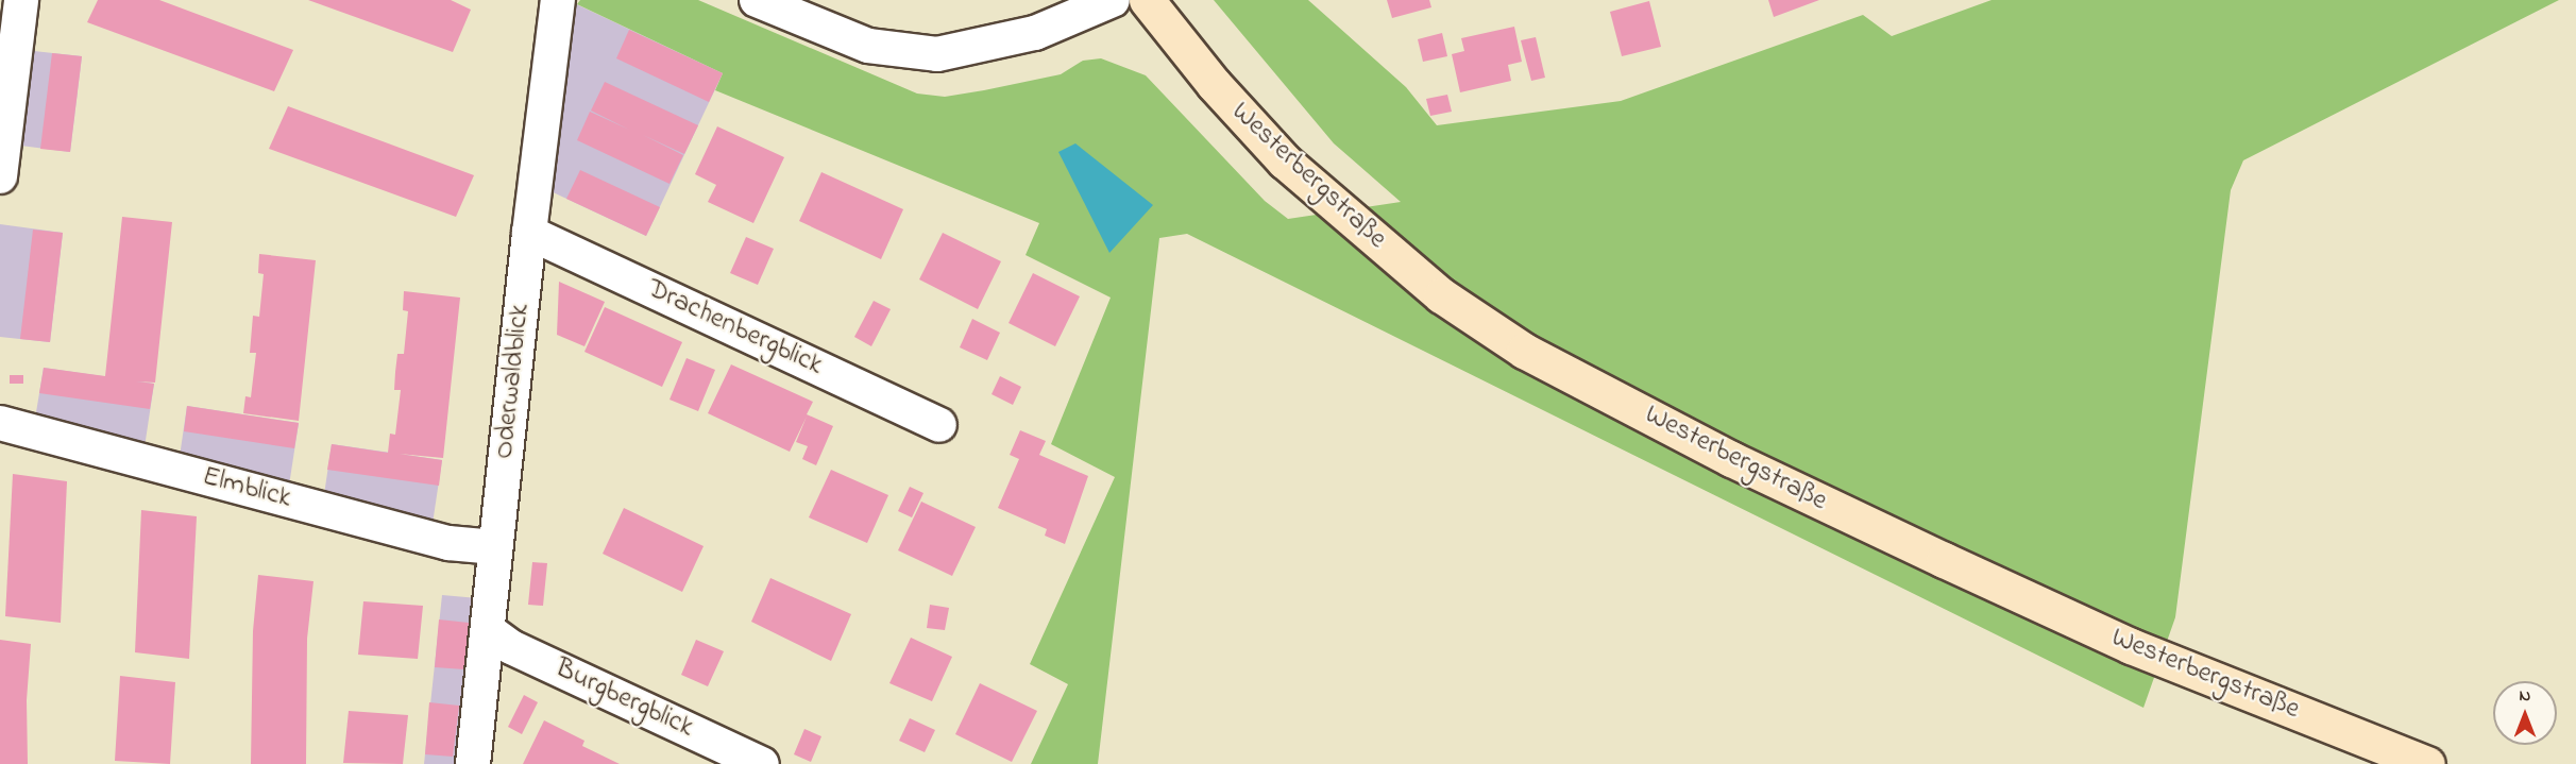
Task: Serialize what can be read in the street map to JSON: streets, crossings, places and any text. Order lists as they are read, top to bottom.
{
  "streets": {
    "main road": ["Westerbergstraße"],
    "street": [
      "Drachenbergblick",
      "Oderwaldblick",
      "Elmblick",
      "Burgbergblick"
    ]
  },
  "crossings": [
    ["Drachenbergblick", "Oderwaldblick"],
    ["Oderwaldblick", "Elmblick"],
    ["Oderwaldblick", "Burgbergblick"]
  ],
  "north": "top"
}
